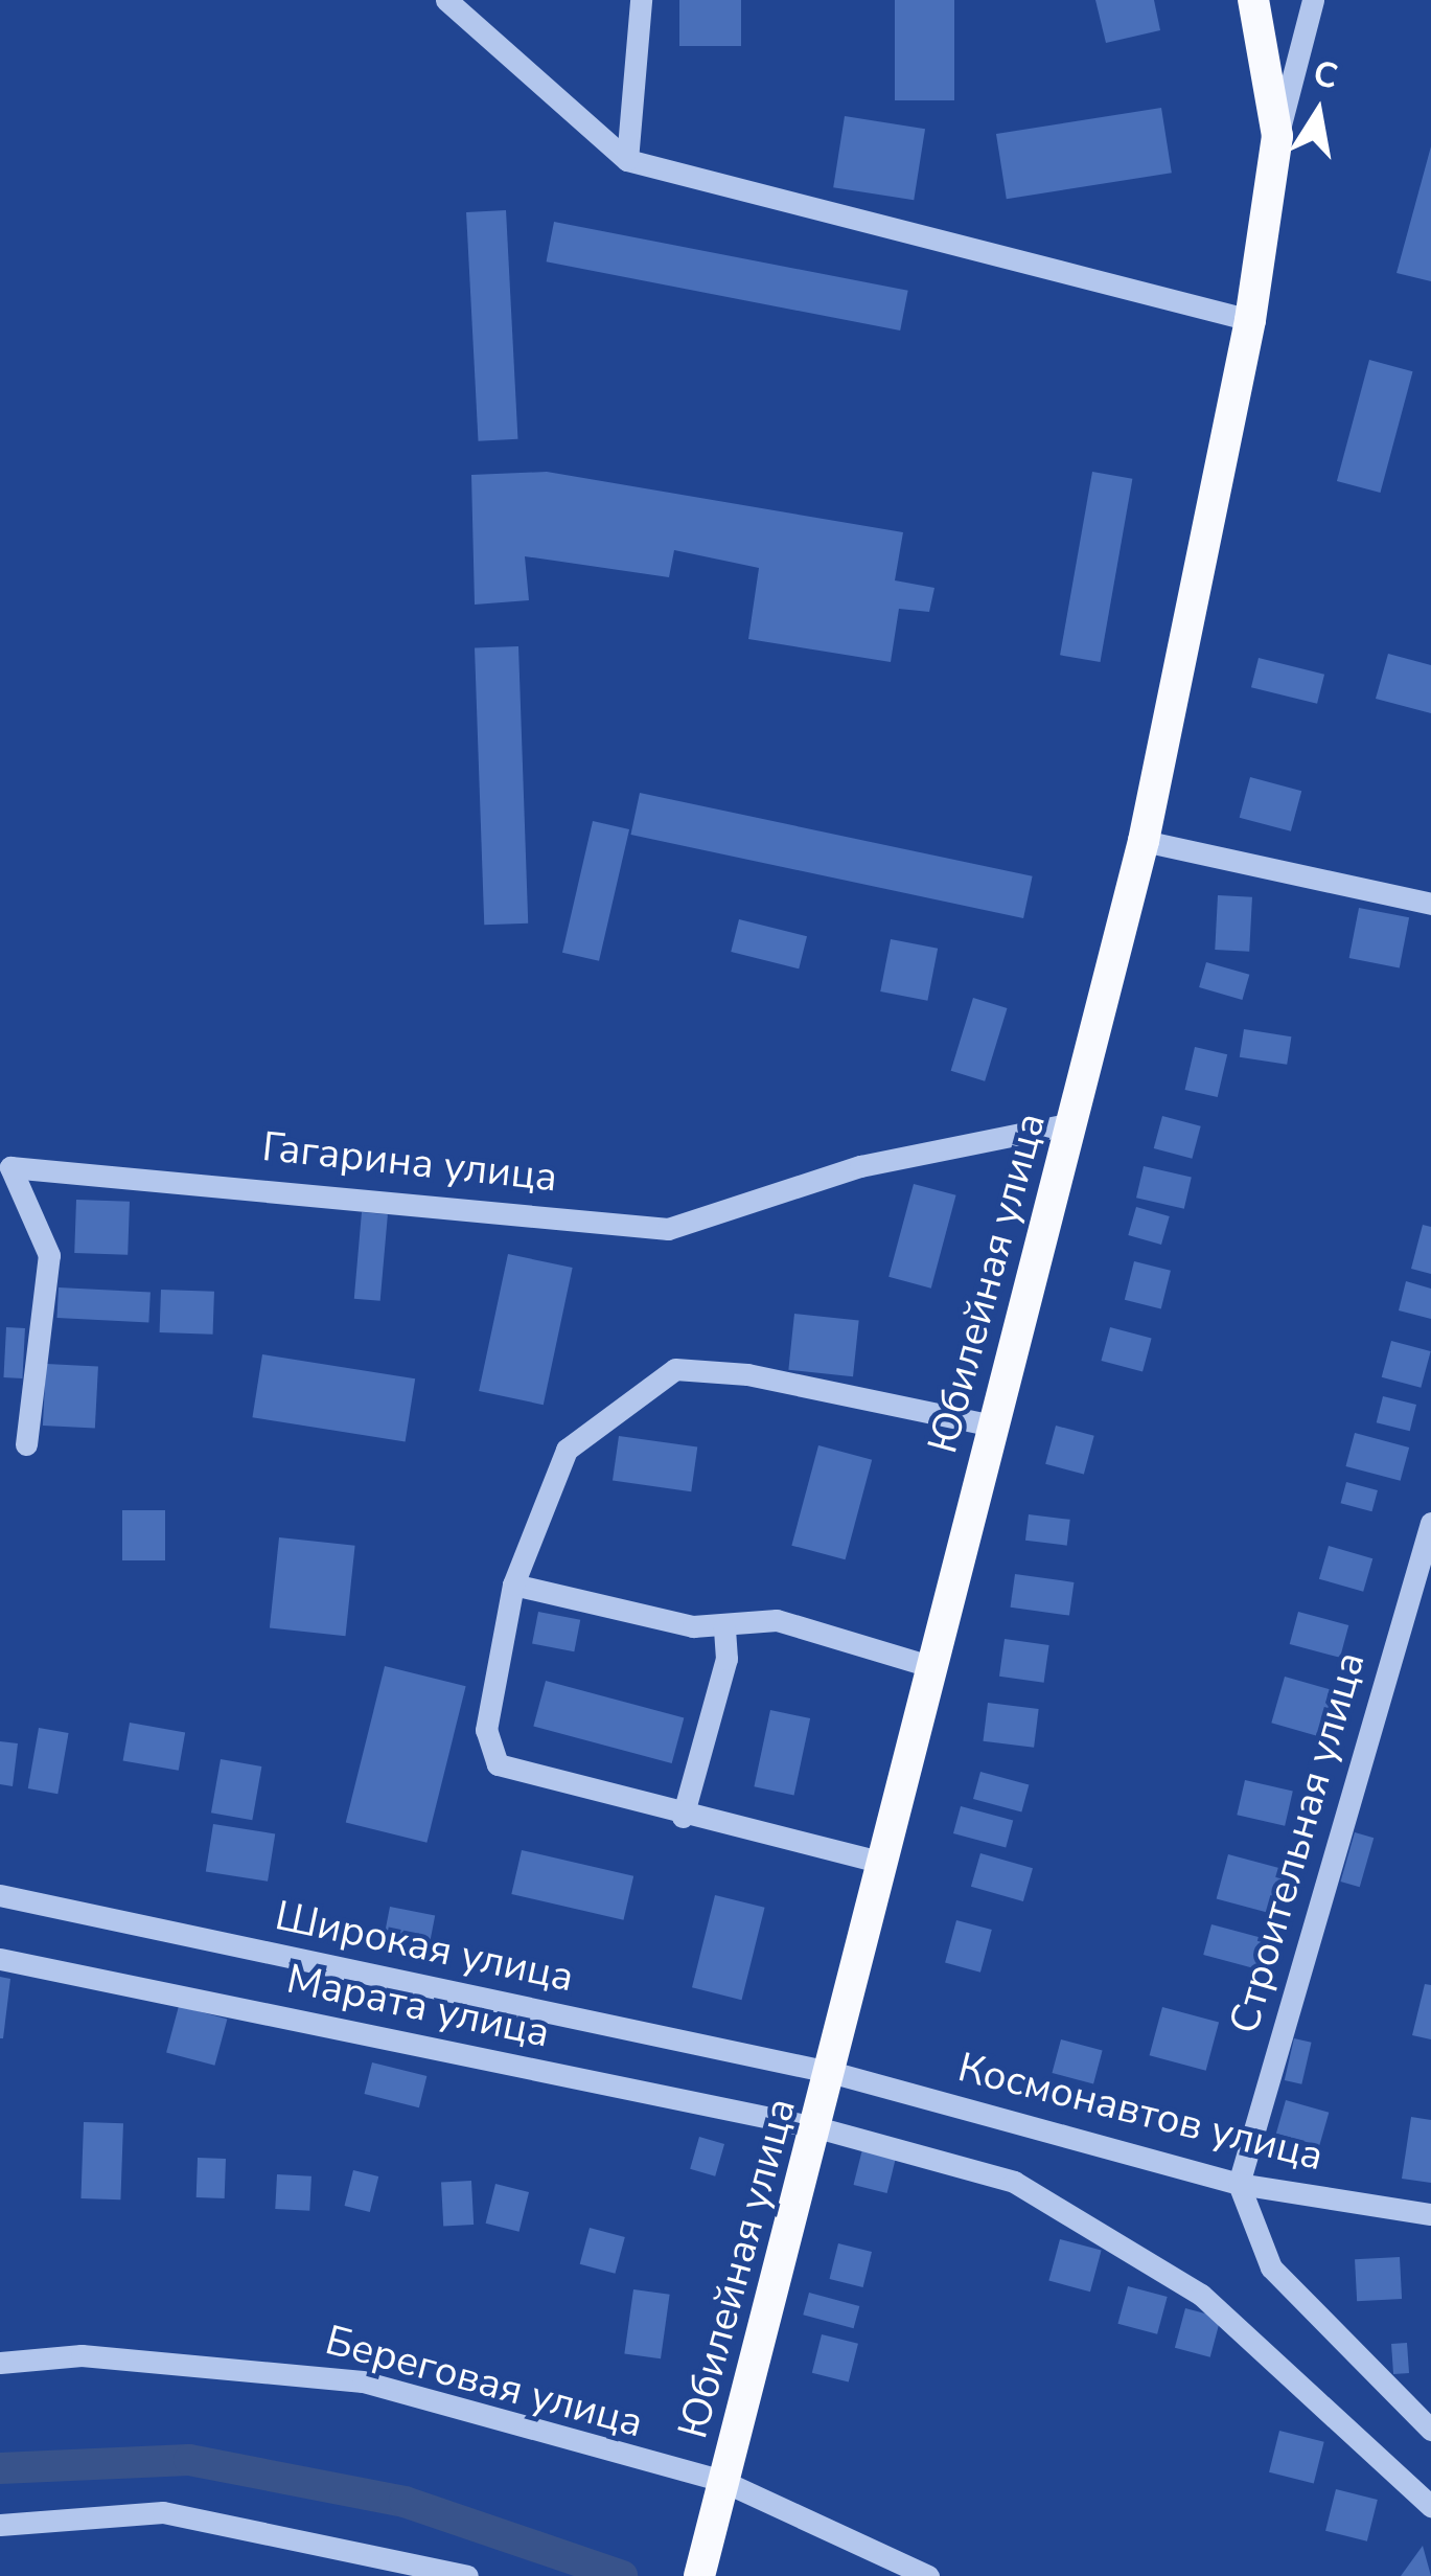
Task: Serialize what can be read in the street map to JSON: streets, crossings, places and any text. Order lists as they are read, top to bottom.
{
  "streets": {
    "main road": ["Юбилейная улица"],
    "street": [
      "Гагарина улица",
      "Строительная улица",
      "Широкая улица",
      "Марата улица",
      "Космонавтов улица",
      "Береговая улица"
    ]
  },
  "crossings": [
    ["Гагарина улица", "Юбилейная улица"],
    ["Юбилейная улица", "Широкая улица"],
    ["Юбилейная улица", "Марата улица"],
    ["Юбилейная улица", "Космонавтов улица"],
    ["Юбилейная улица", "Береговая улица"],
    ["Строительная улица", "Космонавтов улица"],
    ["Широкая улица", "Космонавтов улица"]
  ],
  "north": "top"
}
